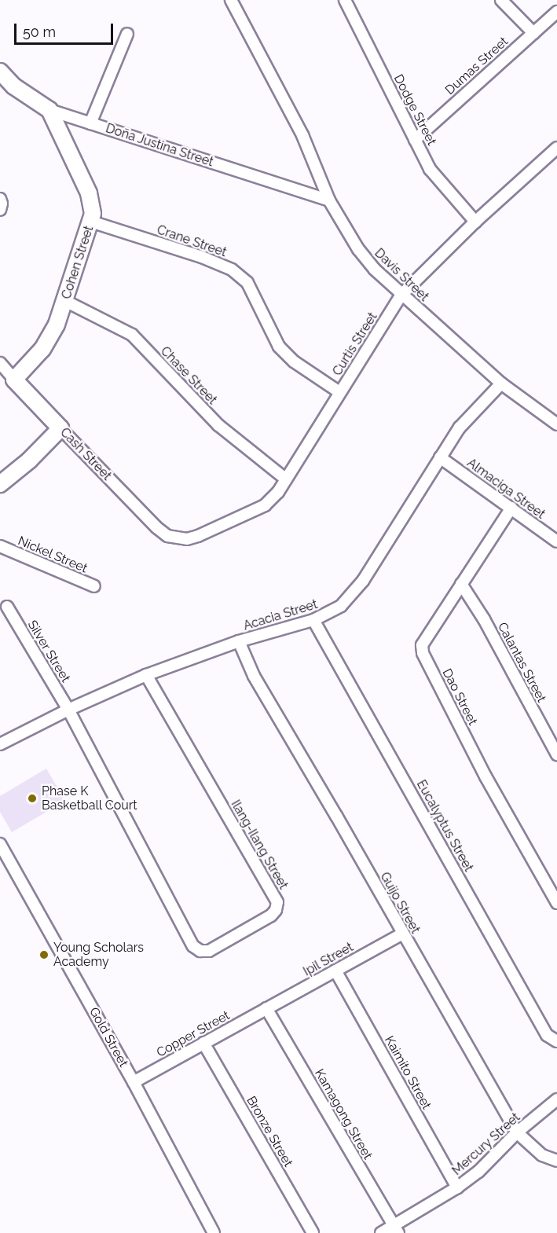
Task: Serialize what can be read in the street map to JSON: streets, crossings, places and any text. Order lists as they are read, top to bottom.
{
  "streets": {
    "street": [
      "Dumas Street",
      "Dodge Street",
      "Doña Justina Street",
      "Crane Street",
      "Cohen Street",
      "Davis Street",
      "Curtis Street",
      "Chase Street",
      "Cash Street",
      "Almaciga Street",
      "Nickel Street",
      "Acacia Street",
      "Silver Street",
      "Calantas Street",
      "Dao Street",
      "Eucalyptus Street",
      "Ilang-Ilang Street",
      "Guijo Street",
      "Ipil Street",
      "Copper Street",
      "Gold Street",
      "Kaimito Street",
      "Kamagong Street",
      "Bronze Street",
      "Mercury Street"
    ]
  },
  "crossings": [
    ["Dumas Street", "Dodge Street"],
    ["Dodge Street", "Curtis Street"],
    ["Doña Justina Street", "Cohen Street"],
    ["Doña Justina Street", "Davis Street"],
    ["Crane Street", "Cohen Street"],
    ["Crane Street", "Curtis Street"],
    ["Cohen Street", "Chase Street"],
    ["Cohen Street", "Cash Street"],
    ["Davis Street", "Curtis Street"],
    ["Davis Street", "Acacia Street"],
    ["Curtis Street", "Chase Street"],
    ["Curtis Street", "Cash Street"],
    ["Almaciga Street", "Acacia Street"],
    ["Almaciga Street", "Dao Street"],
    ["Acacia Street", "Silver Street"],
    ["Acacia Street", "Eucalyptus Street"],
    ["Acacia Street", "Ilang-Ilang Street"],
    ["Acacia Street", "Guijo Street"],
    ["Silver Street", "Ilang-Ilang Street"],
    ["Calantas Street", "Dao Street"],
    ["Guijo Street", "Ipil Street"],
    ["Guijo Street", "Mercury Street"],
    ["Ipil Street", "Copper Street"],
    ["Ipil Street", "Kaimito Street"],
    ["Ipil Street", "Kamagong Street"],
    ["Copper Street", "Gold Street"],
    ["Copper Street", "Kamagong Street"],
    ["Copper Street", "Bronze Street"],
    ["Kaimito Street", "Mercury Street"],
    ["Kamagong Street", "Mercury Street"]
  ],
  "places": ["Phase K Basketball Court", "Young Scholars Academy"],
  "scale_bar": "50 m"
}
